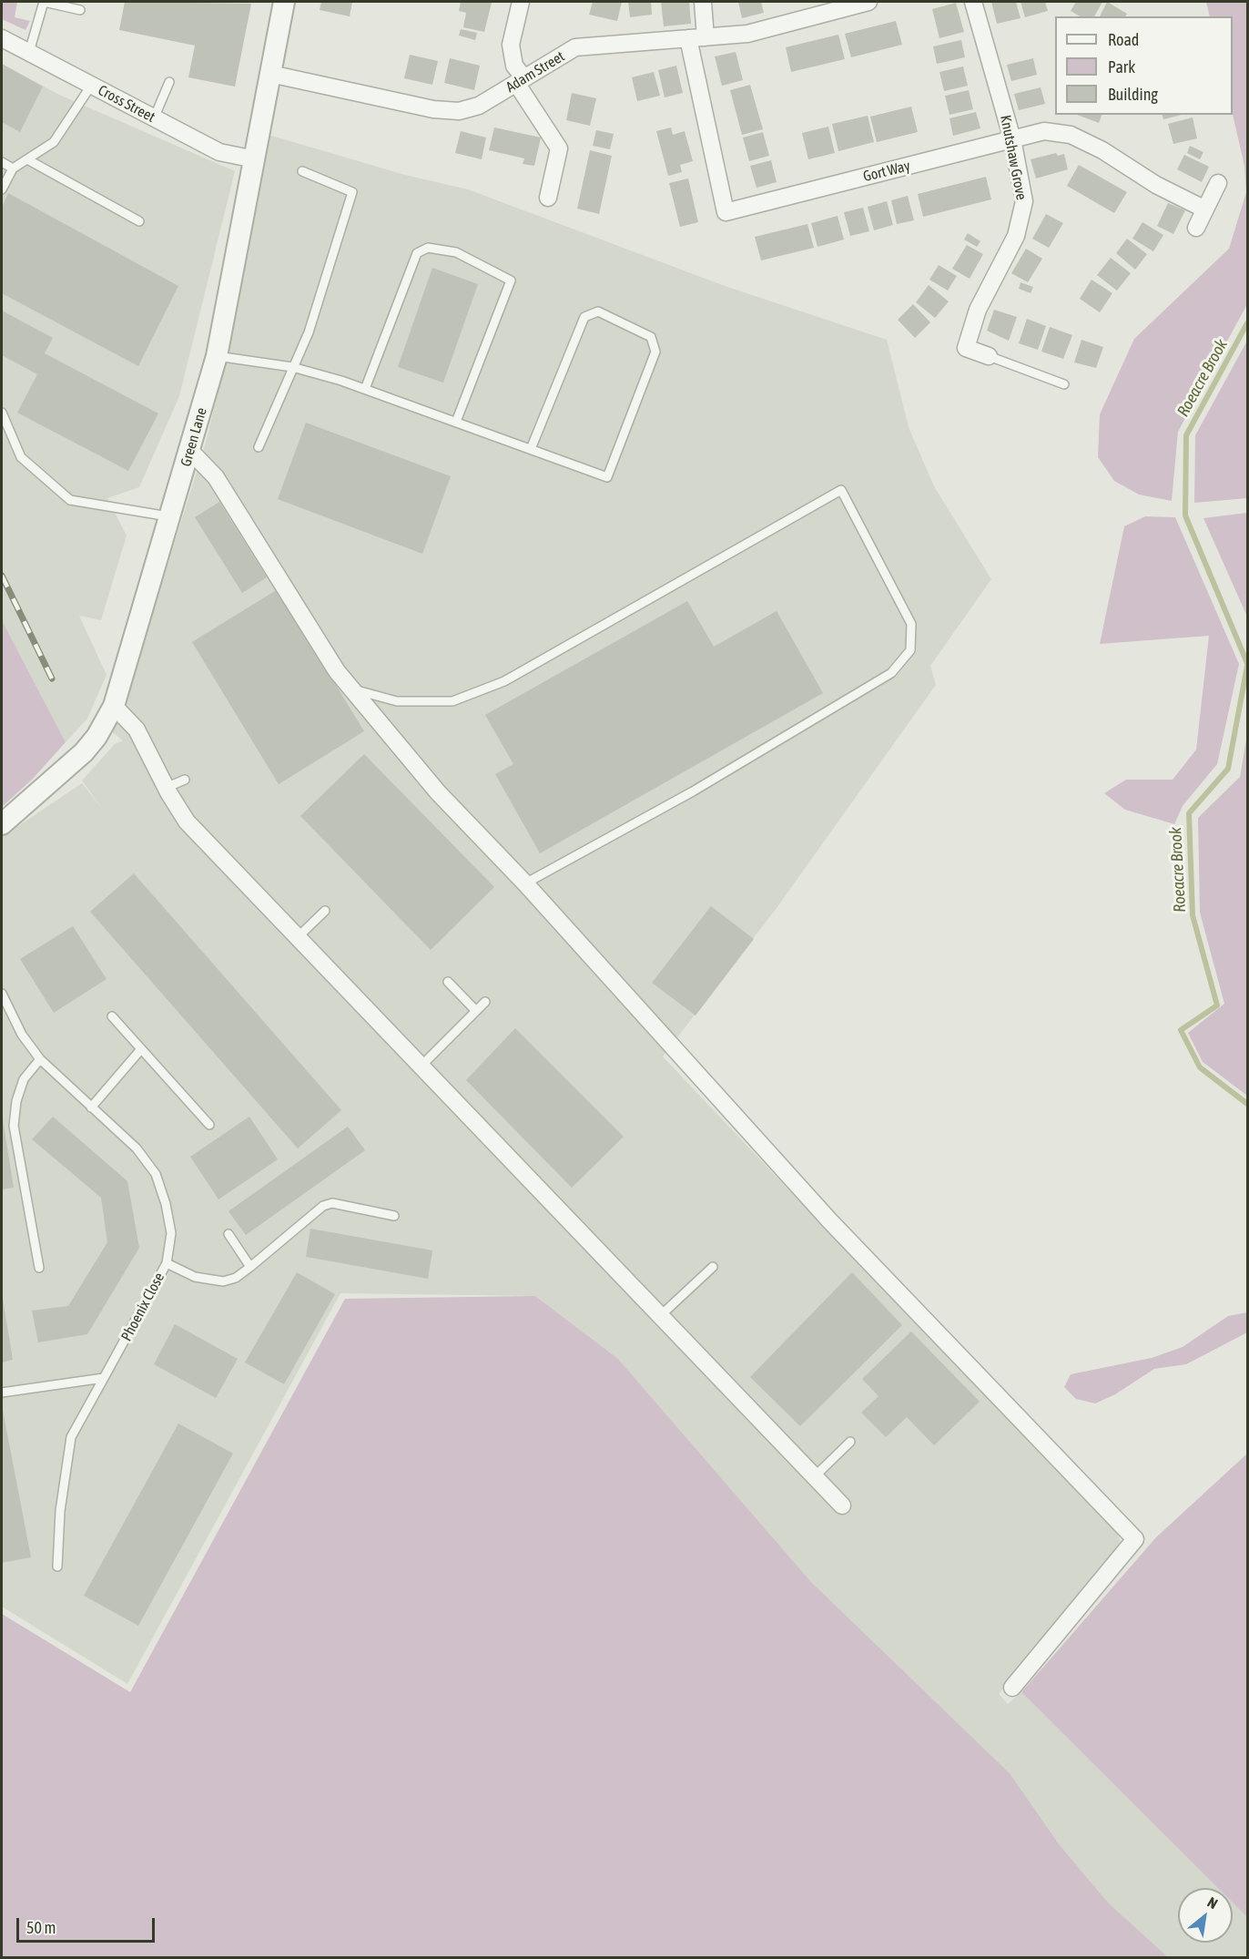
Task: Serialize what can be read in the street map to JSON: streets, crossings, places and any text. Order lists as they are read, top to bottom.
{
  "streets": {
    "street": [
      "Adam Street",
      "Cross Street",
      "Knutshaw Grove",
      "Gort Way",
      "Green Lane"
    ],
    "lane": ["Phoenix Close"]
  },
  "crossings": [
    ["Adam Street", "Gort Way"],
    ["Adam Street", "Green Lane"],
    ["Cross Street", "Green Lane"],
    ["Knutshaw Grove", "Gort Way"]
  ],
  "water": ["Roeacre Brook"],
  "legend": ["Road", "Park", "Building"],
  "scale_bar": "50 m",
  "north": "top right"
}
